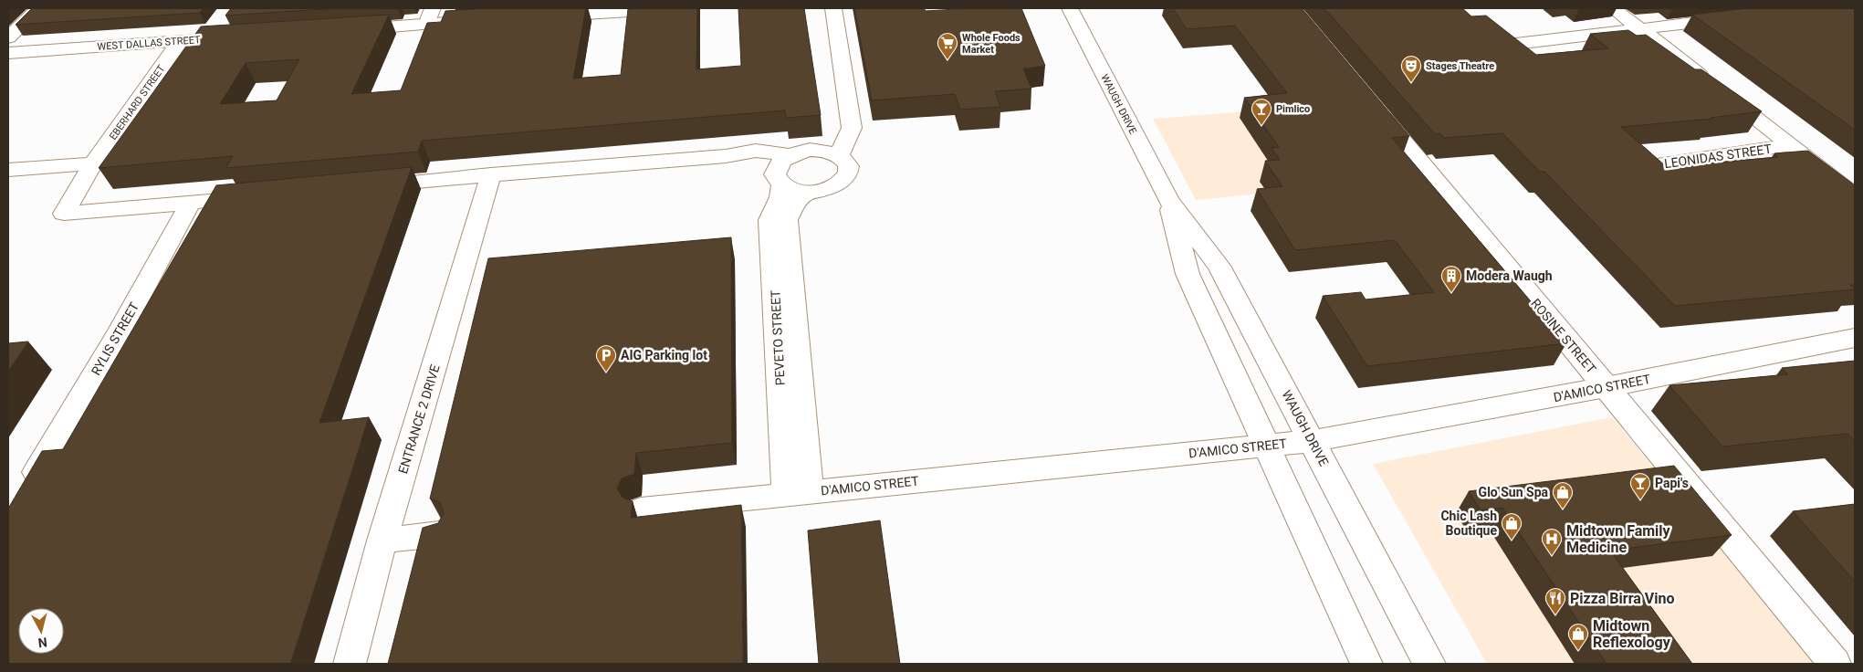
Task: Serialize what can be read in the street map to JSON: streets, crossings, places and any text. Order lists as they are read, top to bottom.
{
  "streets": {
    "street": [
      "WEST DALLAS STREET",
      "EBERHARD STREET",
      "WAUGH DRIVE",
      "LEONIDAS STREET",
      "ROSINE STREET",
      "PEVETO STREET",
      "RYLIS STREET",
      "D'AMICO STREET",
      "ENTRANCE 2 DRIVE"
    ]
  },
  "crossings": [
    ["WEST DALLAS STREET", "EBERHARD STREET"],
    ["EBERHARD STREET", "RYLIS STREET"],
    ["WAUGH DRIVE", "D'AMICO STREET"],
    ["ROSINE STREET", "D'AMICO STREET"],
    ["PEVETO STREET", "D'AMICO STREET"]
  ],
  "places": {
    "supermarket": ["Whole Foods Market"],
    "theatre": ["Stages Theatre"],
    "bar": ["Pimlico", "Papi's"],
    "building": ["Modera Waugh"],
    "parking": ["AIG Parking lot"],
    "shop": ["Glo Sun Spa", "Chic Lash Boutique", "Midtown Reflexology"],
    "hospital": ["Midtown Family Medicine"],
    "restaurant": ["Pizza Birra Vino"]
  },
  "north": "bottom"
}
